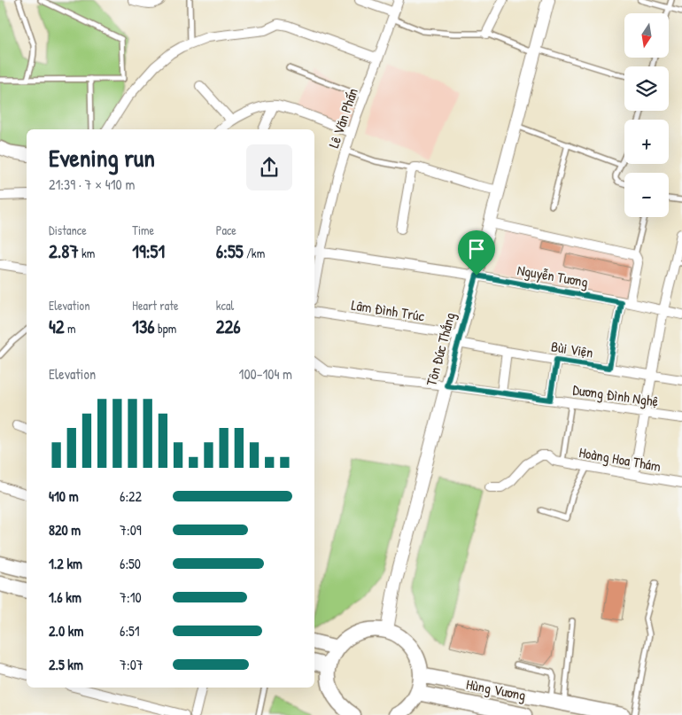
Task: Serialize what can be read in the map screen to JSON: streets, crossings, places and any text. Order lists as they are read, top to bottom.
{
  "streets": {
    "main road": ["Hùng Vương"],
    "street": [
      "Lê Văn Phấn",
      "Nguyễn Tương",
      "Lâm Đình Trúc",
      "Tôn Đức Thắng",
      "Bùi Viện",
      "Dương Đình Nghệ",
      "Hoàng Hoa Thám"
    ]
  },
  "crossings": [
    ["Lê Văn Phấn", "Nguyễn Tương"],
    ["Nguyễn Tương", "Tôn Đức Thắng"],
    ["Lâm Đình Trúc", "Tôn Đức Thắng"],
    ["Lâm Đình Trúc", "Bùi Viện"],
    ["Tôn Đức Thắng", "Bùi Viện"],
    ["Tôn Đức Thắng", "Dương Đình Nghệ"]
  ],
  "north": "bottom",
  "page": {
    "map_buttons": ["+", "−"],
    "heading": ["Evening run", "21:39 · 7 × 410 m"],
    "stats": [
      ["Distance", "2.87 km"],
      ["Time", "19:51"],
      ["Pace", "6:55 /km"],
      ["Elevation", "42 m"],
      ["Heart rate", "136 bpm"],
      ["kcal", "226"]
    ],
    "chart": ["Elevation", "100–104 m"],
    "list": [
      {
        "name": "410 m",
        "note": "6:22"
      },
      {
        "name": "820 m",
        "note": "7:09"
      },
      {
        "name": "1.2 km",
        "note": "6:50"
      },
      {
        "name": "1.6 km",
        "note": "7:10"
      },
      {
        "name": "2.0 km",
        "note": "6:51"
      },
      {
        "name": "2.5 km",
        "note": "7:07"
      }
    ]
  }
}
